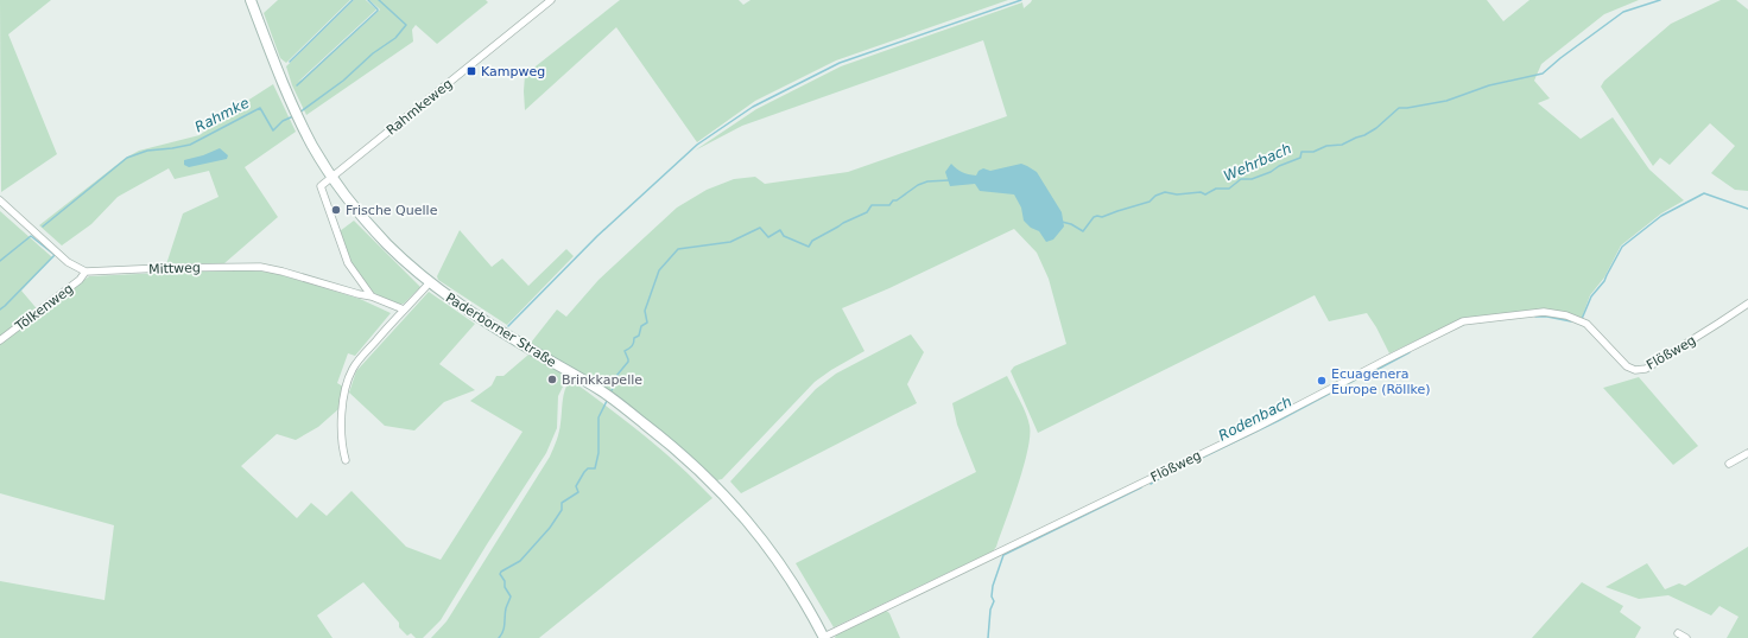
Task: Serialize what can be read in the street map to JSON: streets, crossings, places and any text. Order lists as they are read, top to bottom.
{
  "streets": {
    "main road": ["Paderborner Straße"],
    "street": [
      "Rahmkeweg",
      "Mittweg",
      "Tölkenweg",
      "Flößweg"
    ]
  },
  "crossings": [
    ["Rahmkeweg", "Paderborner Straße"],
    ["Mittweg", "Tölkenweg"],
    ["Paderborner Straße", "Flößweg"]
  ],
  "water": ["Rahmke", "Wehrbach", "Rodenbach"],
  "places": {
    "transit": ["Kampweg"],
    "other": ["Frische Quelle", "Brinkkapelle", "Ecuagenera Europe (Röllke)"]
  }
}
